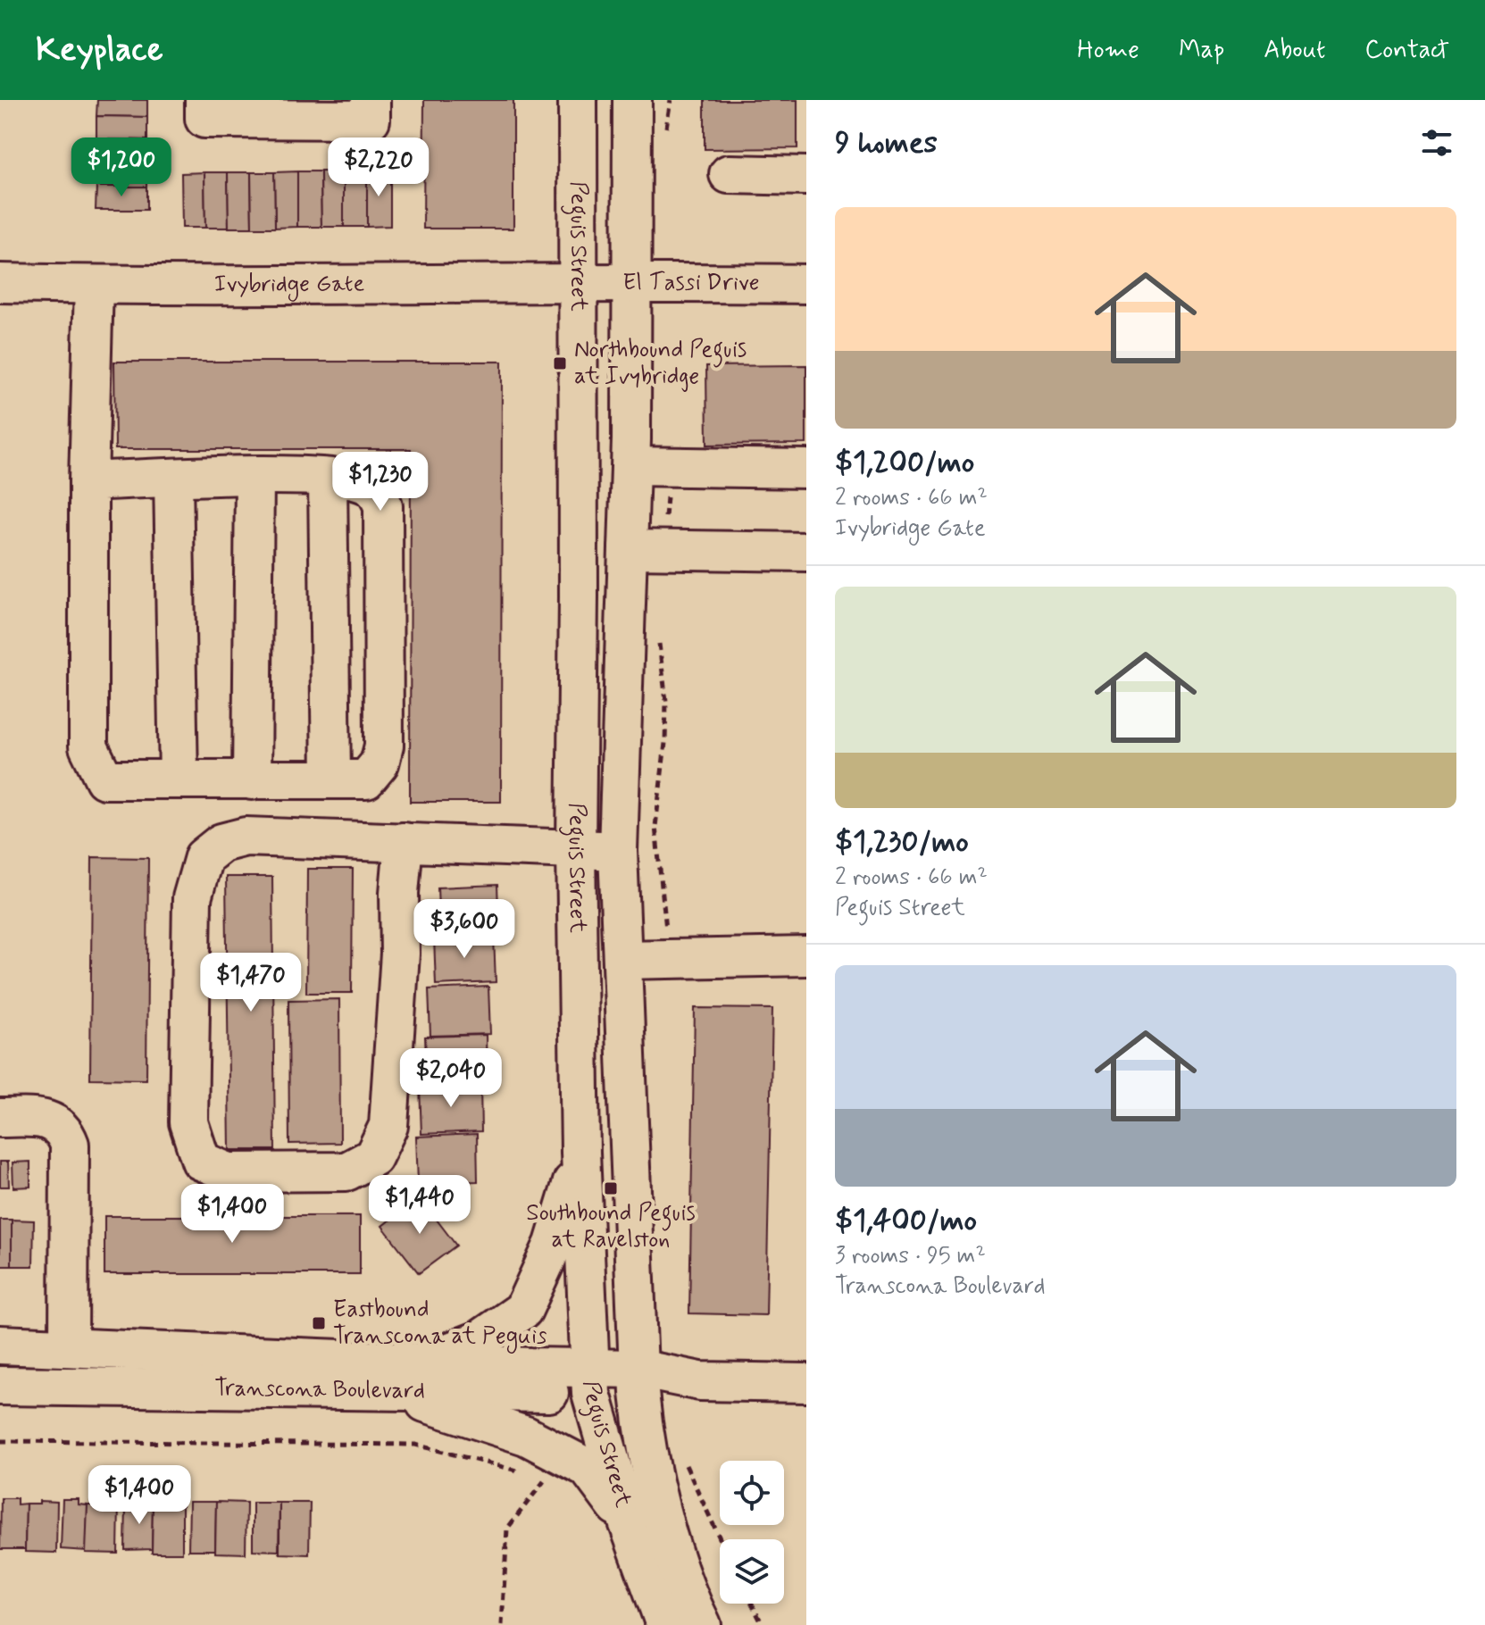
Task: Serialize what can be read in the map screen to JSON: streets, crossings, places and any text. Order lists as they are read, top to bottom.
{
  "streets": {
    "street": [
      "Peguis Street",
      "El Tassi Drive",
      "Ivybridge Gate",
      "Transcona Boulevard"
    ]
  },
  "crossings": [
    ["Peguis Street", "El Tassi Drive"],
    ["Peguis Street", "Ivybridge Gate"],
    ["Peguis Street", "Transcona Boulevard"],
    ["El Tassi Drive", "Ivybridge Gate"]
  ],
  "places": {
    "transit": ["Northbound Peguis at Ivybridge", "Southbound Peguis at Ravelston", "Eastbound Transcona at Peguis"]
  },
  "page": {
    "header": "Keyplace",
    "nav": [
      "Home",
      "Map",
      "About",
      "Contact"
    ],
    "heading": "9 homes",
    "price": [
      "$1,200",
      "$2,220",
      "$1,230",
      "$3,600",
      "$1,470",
      "$2,040",
      "$1,440",
      "$1,400",
      "$1,400"
    ],
    "list": [
      {
        "name": "$1,200/mo",
        "note": "2 rooms · 66 m² · Ivybridge Gate"
      },
      {
        "name": "$1,230/mo",
        "note": "2 rooms · 66 m² · Peguis Street"
      },
      {
        "name": "$1,400/mo",
        "note": "3 rooms · 95 m² · Transcona Boulevard"
      }
    ]
  }
}
